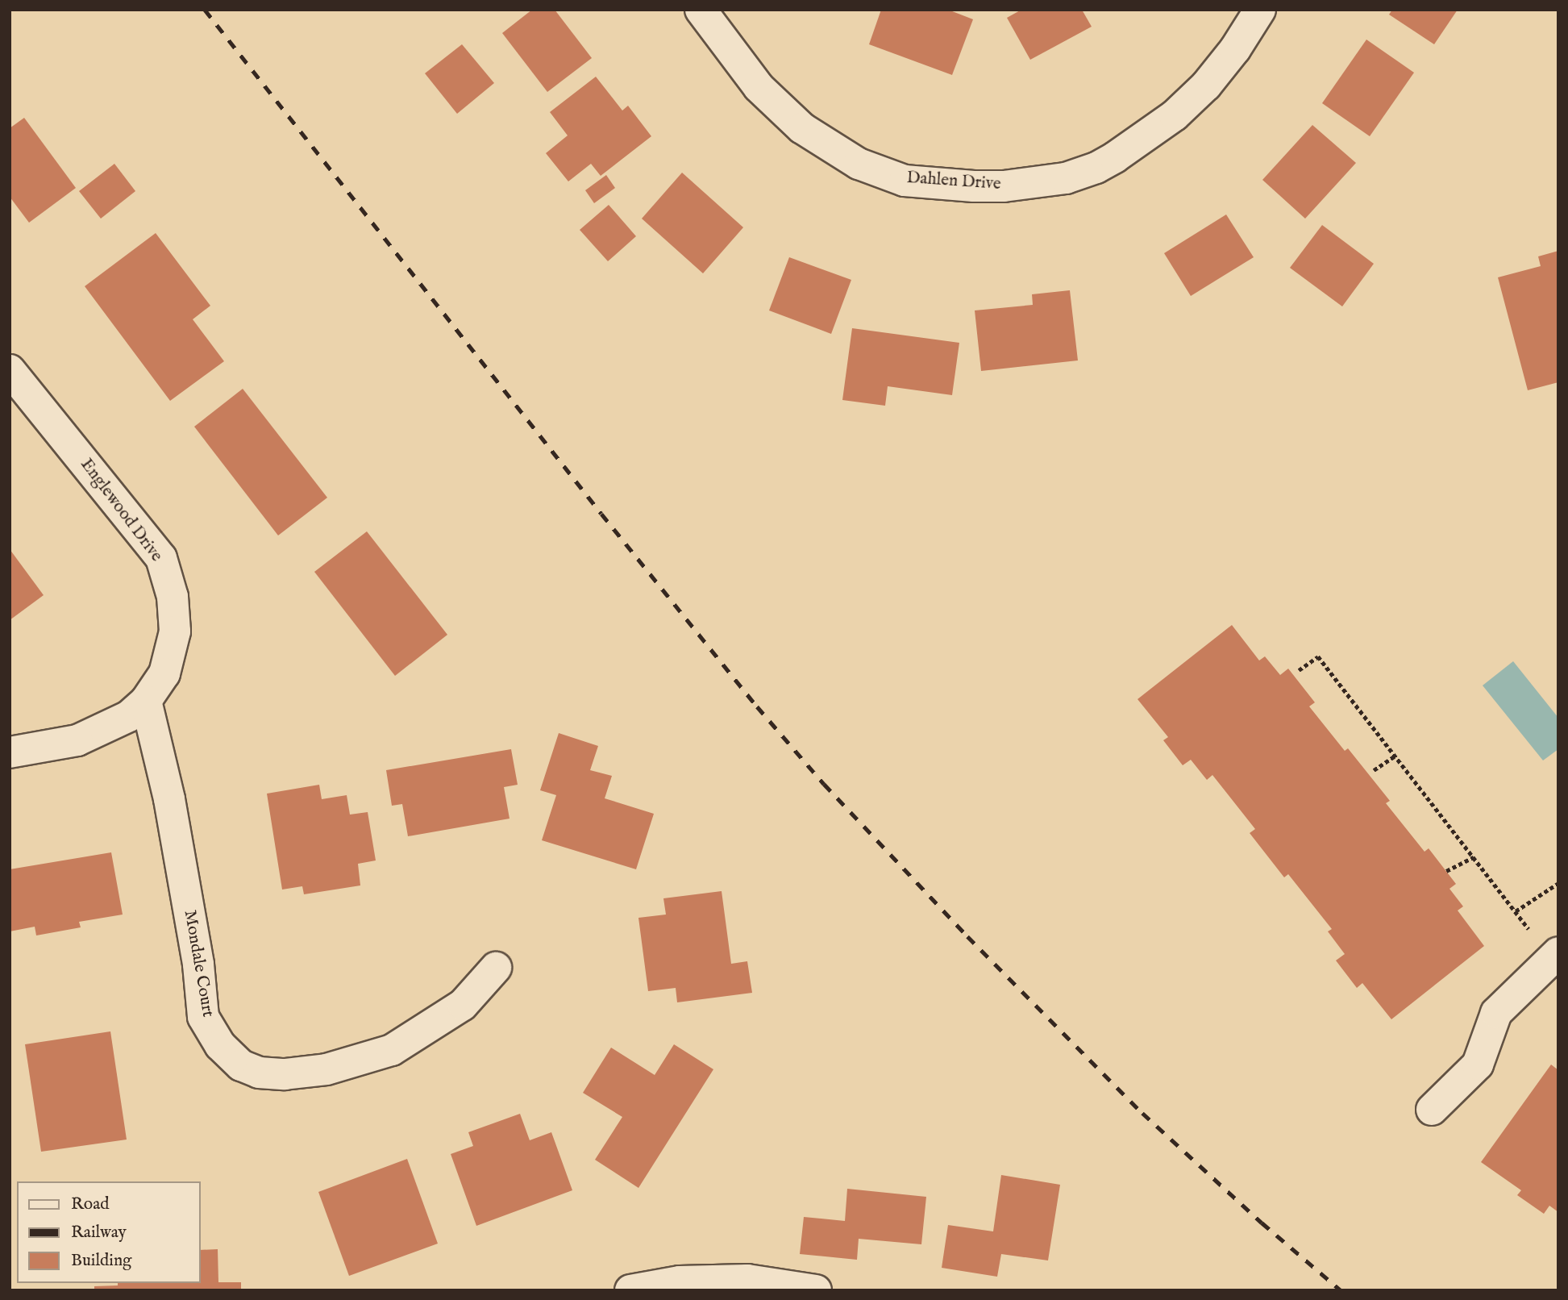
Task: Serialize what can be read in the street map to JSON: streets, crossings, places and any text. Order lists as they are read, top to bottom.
{
  "streets": {
    "street": ["Dahlen Drive", "Englewood Drive", "Mondale Court"]
  },
  "crossings": [
    ["Englewood Drive", "Mondale Court"]
  ],
  "legend": ["Road", "Railway", "Building"]
}
